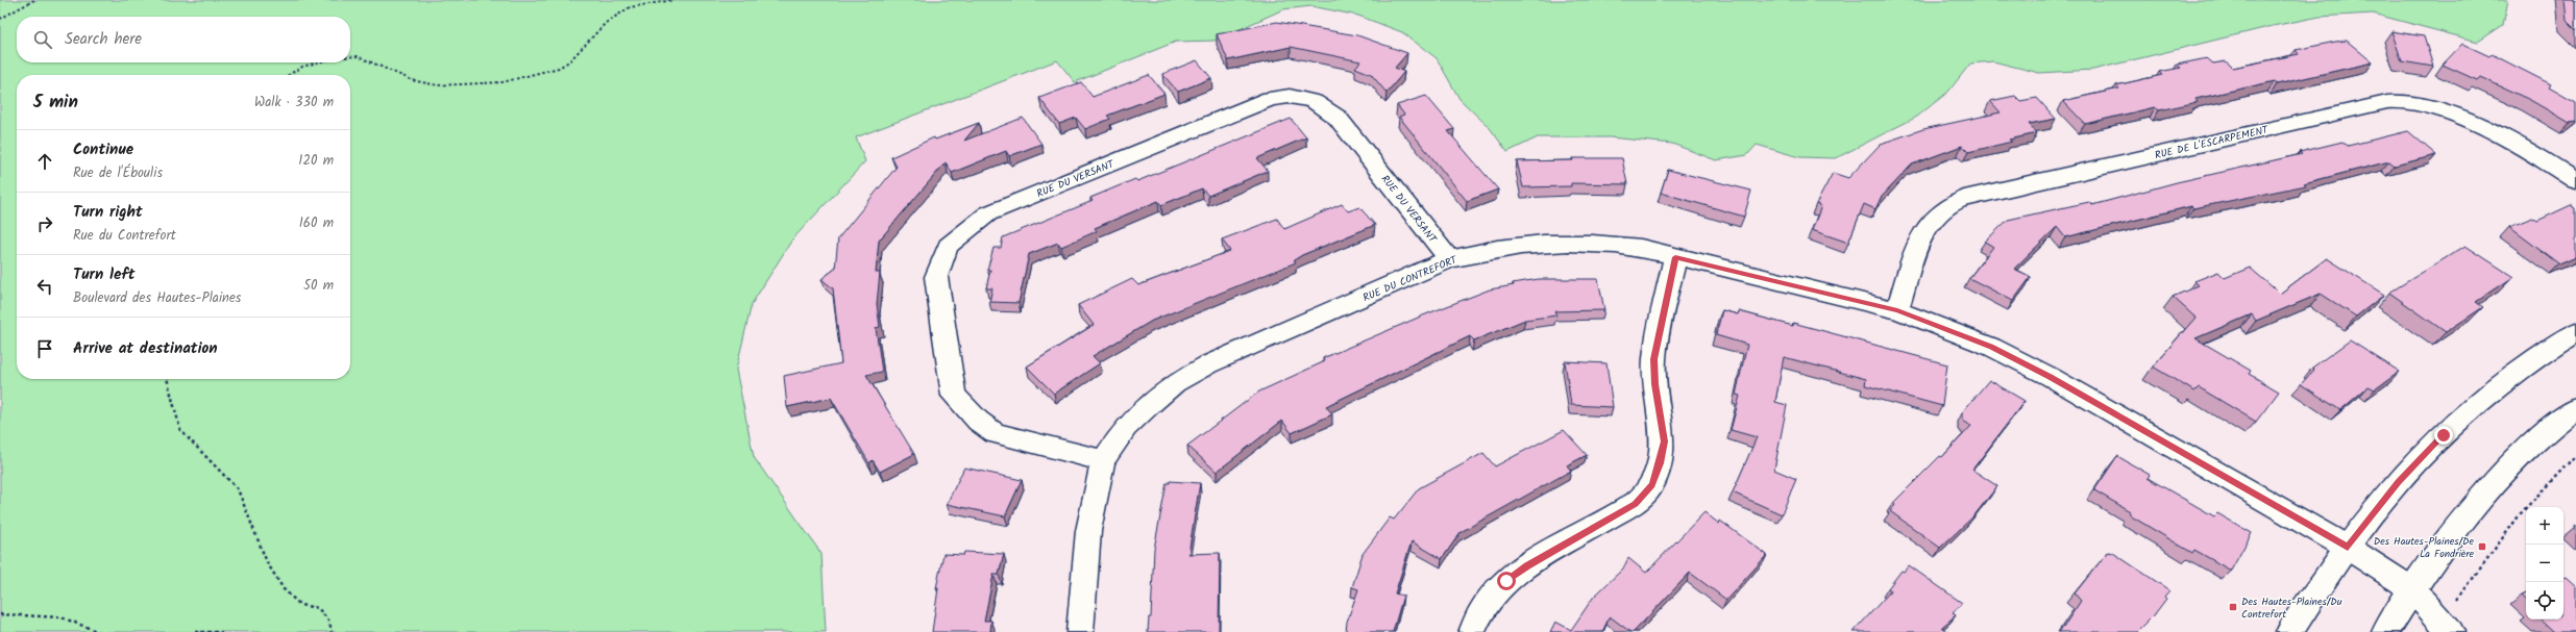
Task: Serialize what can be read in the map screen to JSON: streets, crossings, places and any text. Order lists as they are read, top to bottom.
{
  "streets": {
    "street": ["RUE DE L'ESCARPEMENT", "RUE DU VERSANT", "RUE DU CONTREFORT"]
  },
  "crossings": [
    ["RUE DE L'ESCARPEMENT", "RUE DU CONTREFORT"],
    ["RUE DU VERSANT", "RUE DU CONTREFORT"]
  ],
  "places": {
    "transit": ["Des Hautes-Plaines/De La Fondrière", "Des Hautes-Plaines/Du Contrefort"]
  },
  "page": {
    "search": "Search here",
    "heading": ["5 min", "Walk · 330 m"],
    "list": [
      ["Continue", "Rue de l'Éboulis", "120 m"],
      ["Turn right", "Rue du Contrefort", "160 m"],
      ["Turn left", "Boulevard des Hautes-Plaines", "50 m"],
      "Arrive at destination"
    ],
    "map_buttons": ["+", "−"]
  }
}
